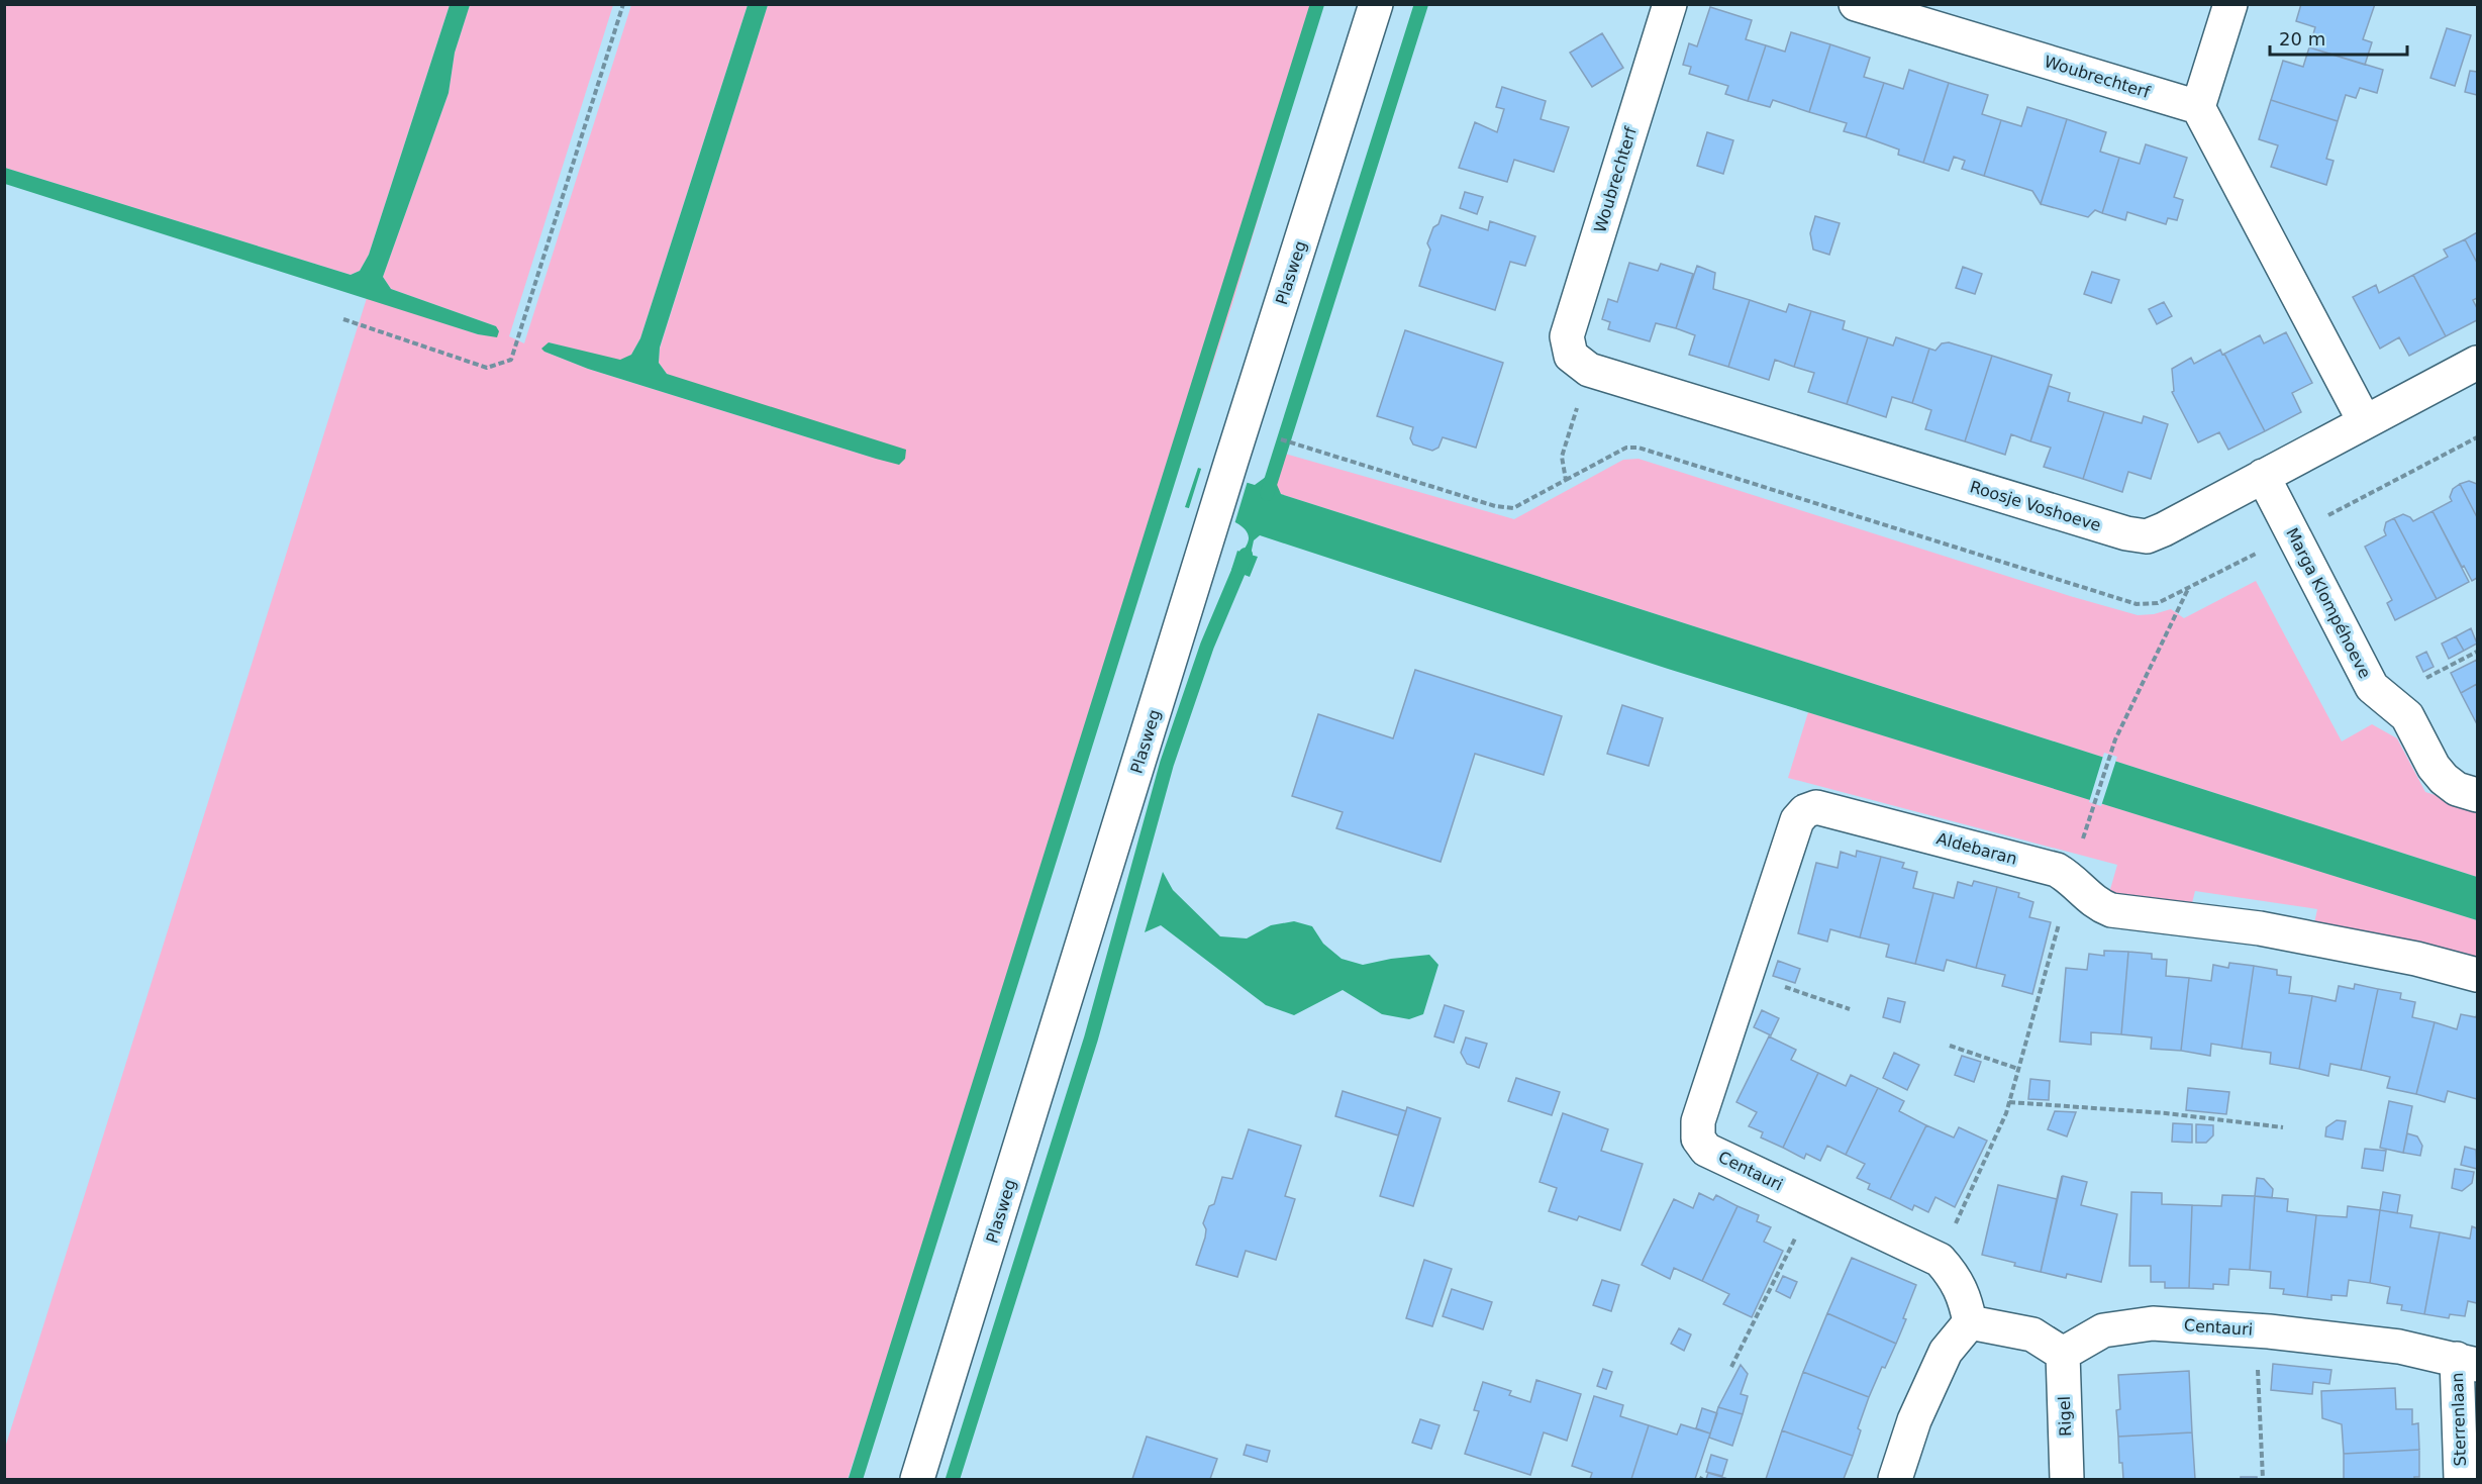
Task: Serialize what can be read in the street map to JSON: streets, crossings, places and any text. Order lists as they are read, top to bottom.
{
  "streets": {
    "street": [
      "Woubrechterf",
      "Plasweg",
      "Roosje Voshoeve",
      "Marga Klompéhoeve",
      "Aldebaran",
      "Centauri",
      "Rigel",
      "Sterrenlaan"
    ]
  },
  "crossings": [
    ["Woubrechterf", "Roosje Voshoeve"],
    ["Roosje Voshoeve", "Marga Klompéhoeve"],
    ["Aldebaran", "Centauri"],
    ["Centauri", "Rigel"],
    ["Centauri", "Sterrenlaan"]
  ],
  "scale_bar": "20 m"
}
